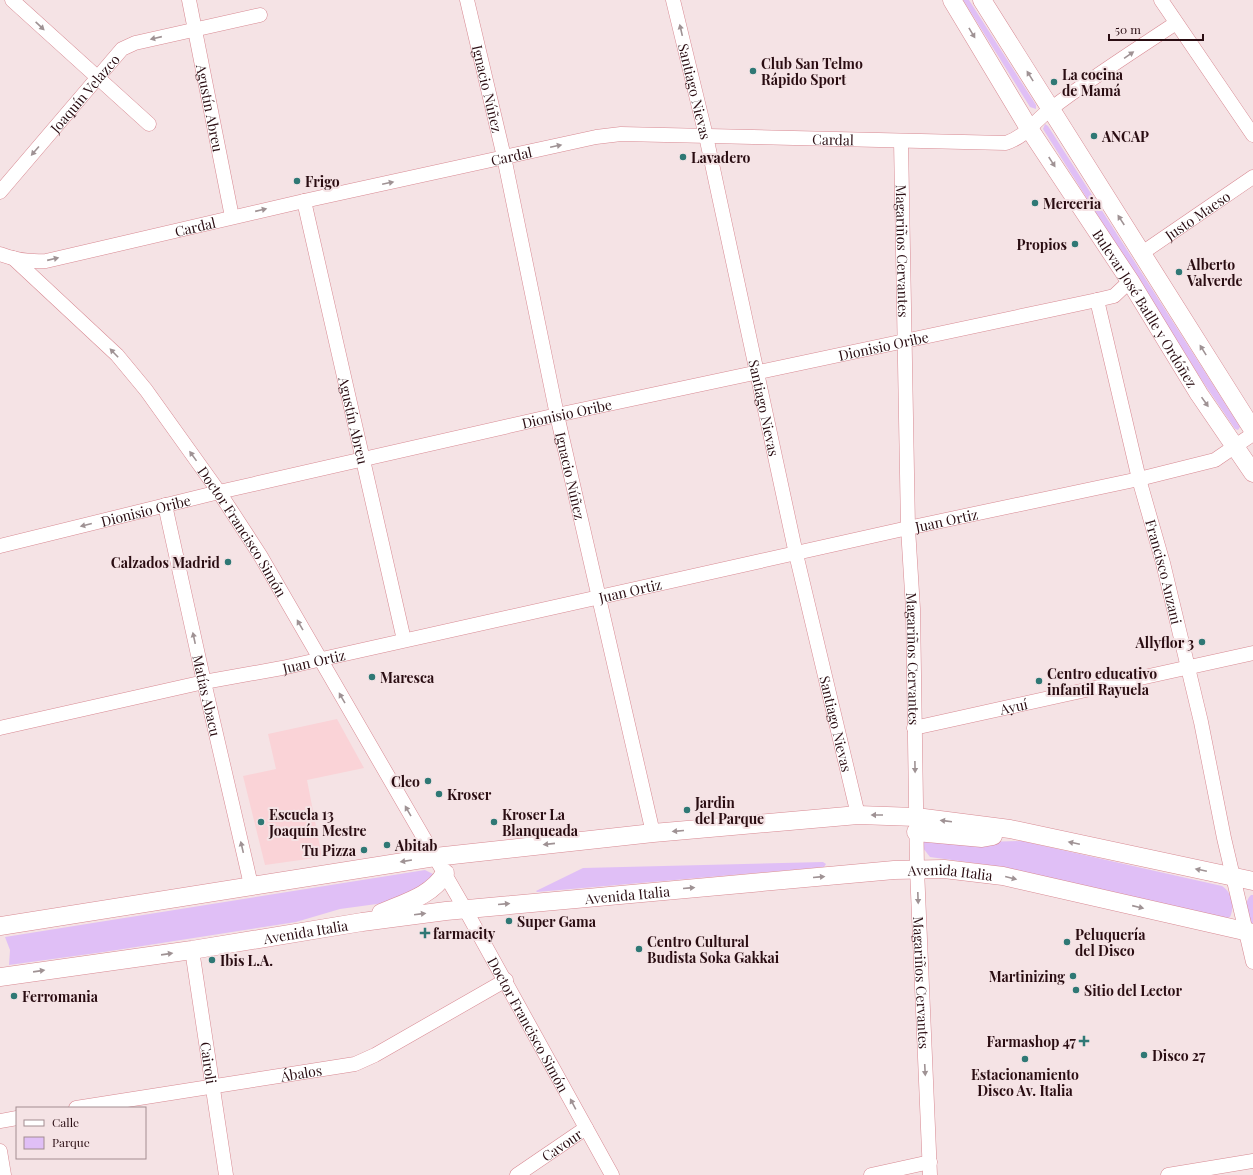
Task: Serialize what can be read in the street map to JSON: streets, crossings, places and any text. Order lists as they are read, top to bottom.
{
  "streets": {
    "main road": ["Bulevar José Batlle y Ordóñez", "Avenida Italia"],
    "street": [
      "Ignacio Núñez",
      "Santiago Nievas",
      "Joaquín Velazco",
      "Agustín Abreu",
      "Cardal",
      "Justo Maeso",
      "Magariños Cervantes",
      "Dionisio Oribe",
      "Juan Ortiz",
      "Doctor Francisco Simón",
      "Francisco Anzani",
      "Matías Abacu",
      "Ayuí",
      "Cairoli",
      "Ábalos",
      "Cavour"
    ]
  },
  "crossings": [
    ["Ignacio Núñez", "Cardal"],
    ["Ignacio Núñez", "Dionisio Oribe"],
    ["Ignacio Núñez", "Juan Ortiz"],
    ["Santiago Nievas", "Cardal"],
    ["Santiago Nievas", "Dionisio Oribe"],
    ["Santiago Nievas", "Juan Ortiz"],
    ["Joaquín Velazco", "Agustín Abreu"],
    ["Agustín Abreu", "Cardal"],
    ["Agustín Abreu", "Dionisio Oribe"],
    ["Agustín Abreu", "Juan Ortiz"],
    ["Cardal", "Magariños Cervantes"],
    ["Cardal", "Bulevar José Batlle y Ordóñez"],
    ["Cardal", "Doctor Francisco Simón"],
    ["Justo Maeso", "Bulevar José Batlle y Ordóñez"],
    ["Magariños Cervantes", "Dionisio Oribe"],
    ["Magariños Cervantes", "Juan Ortiz"],
    ["Magariños Cervantes", "Ayuí"],
    ["Magariños Cervantes", "Avenida Italia"],
    ["Bulevar José Batlle y Ordóñez", "Dionisio Oribe"],
    ["Bulevar José Batlle y Ordóñez", "Juan Ortiz"],
    ["Dionisio Oribe", "Doctor Francisco Simón"],
    ["Dionisio Oribe", "Francisco Anzani"],
    ["Dionisio Oribe", "Matías Abacu"],
    ["Juan Ortiz", "Doctor Francisco Simón"],
    ["Juan Ortiz", "Francisco Anzani"],
    ["Juan Ortiz", "Matías Abacu"],
    ["Doctor Francisco Simón", "Avenida Italia"],
    ["Doctor Francisco Simón", "Ábalos"],
    ["Doctor Francisco Simón", "Cavour"],
    ["Francisco Anzani", "Ayuí"],
    ["Francisco Anzani", "Avenida Italia"],
    ["Avenida Italia", "Cairoli"],
    ["Cairoli", "Ábalos"]
  ],
  "one_way": [
    "Joaquín Velazco",
    "Cardal",
    "Magariños Cervantes",
    "Doctor Francisco Simón",
    "Matías Abacu"
  ],
  "places": {
    "other": [
      "Club San Telmo Rápido Sport",
      "La cocina de Mamá",
      "ANCAP",
      "Lavadero",
      "Frigo",
      "Merceria",
      "Propios",
      "Alberto Valverde",
      "Calzados Madrid",
      "Allyflor 3",
      "Maresca",
      "Centro educativo infantil Rayuela",
      "Cleo",
      "Kroser",
      "Jardin del Parque",
      "Escuela 13 Joaquín Mestre",
      "Kroser La Blanqueada",
      "Abitab",
      "Tu Pizza",
      "Super Gama",
      "Peluquería del Disco",
      "Centro Cultural Budista Soka Gakkai",
      "Ibis L.A.",
      "Martinizing",
      "Sitio del Lector",
      "Ferromania",
      "Disco 27",
      "Estacionamiento Disco Av. Italia"
    ],
    "health": ["farmacity", "Farmashop 47"]
  },
  "legend": ["Calle", "Parque"],
  "scale_bar": "50 m"
}
